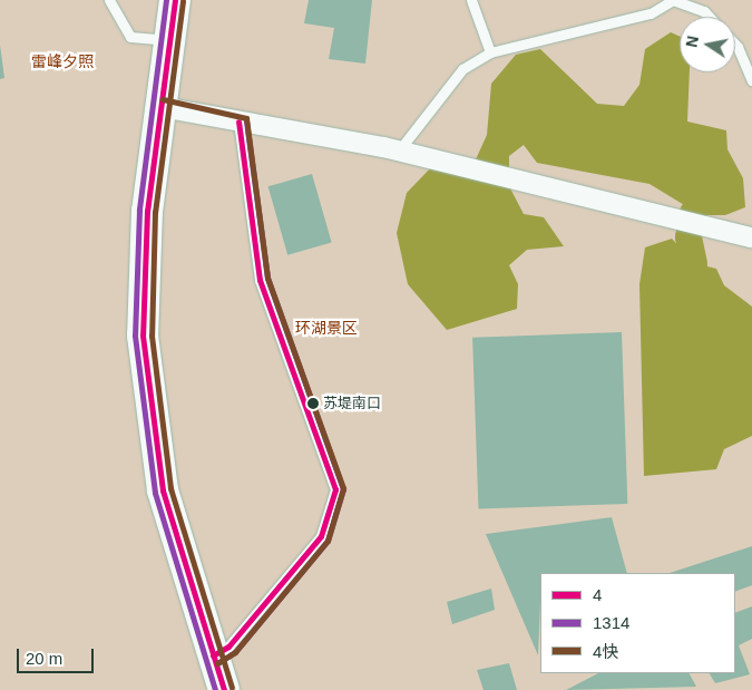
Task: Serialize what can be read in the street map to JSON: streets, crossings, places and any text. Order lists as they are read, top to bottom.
{
  "parks": ["雷峰夕照", "环湖景区"],
  "places": ["苏堤南口"],
  "lines": ["transit line 4", "transit line 1314", "transit line 4快"],
  "legend": ["4", "1314", "4快"],
  "scale_bar": "20 m",
  "north": "left"
}
